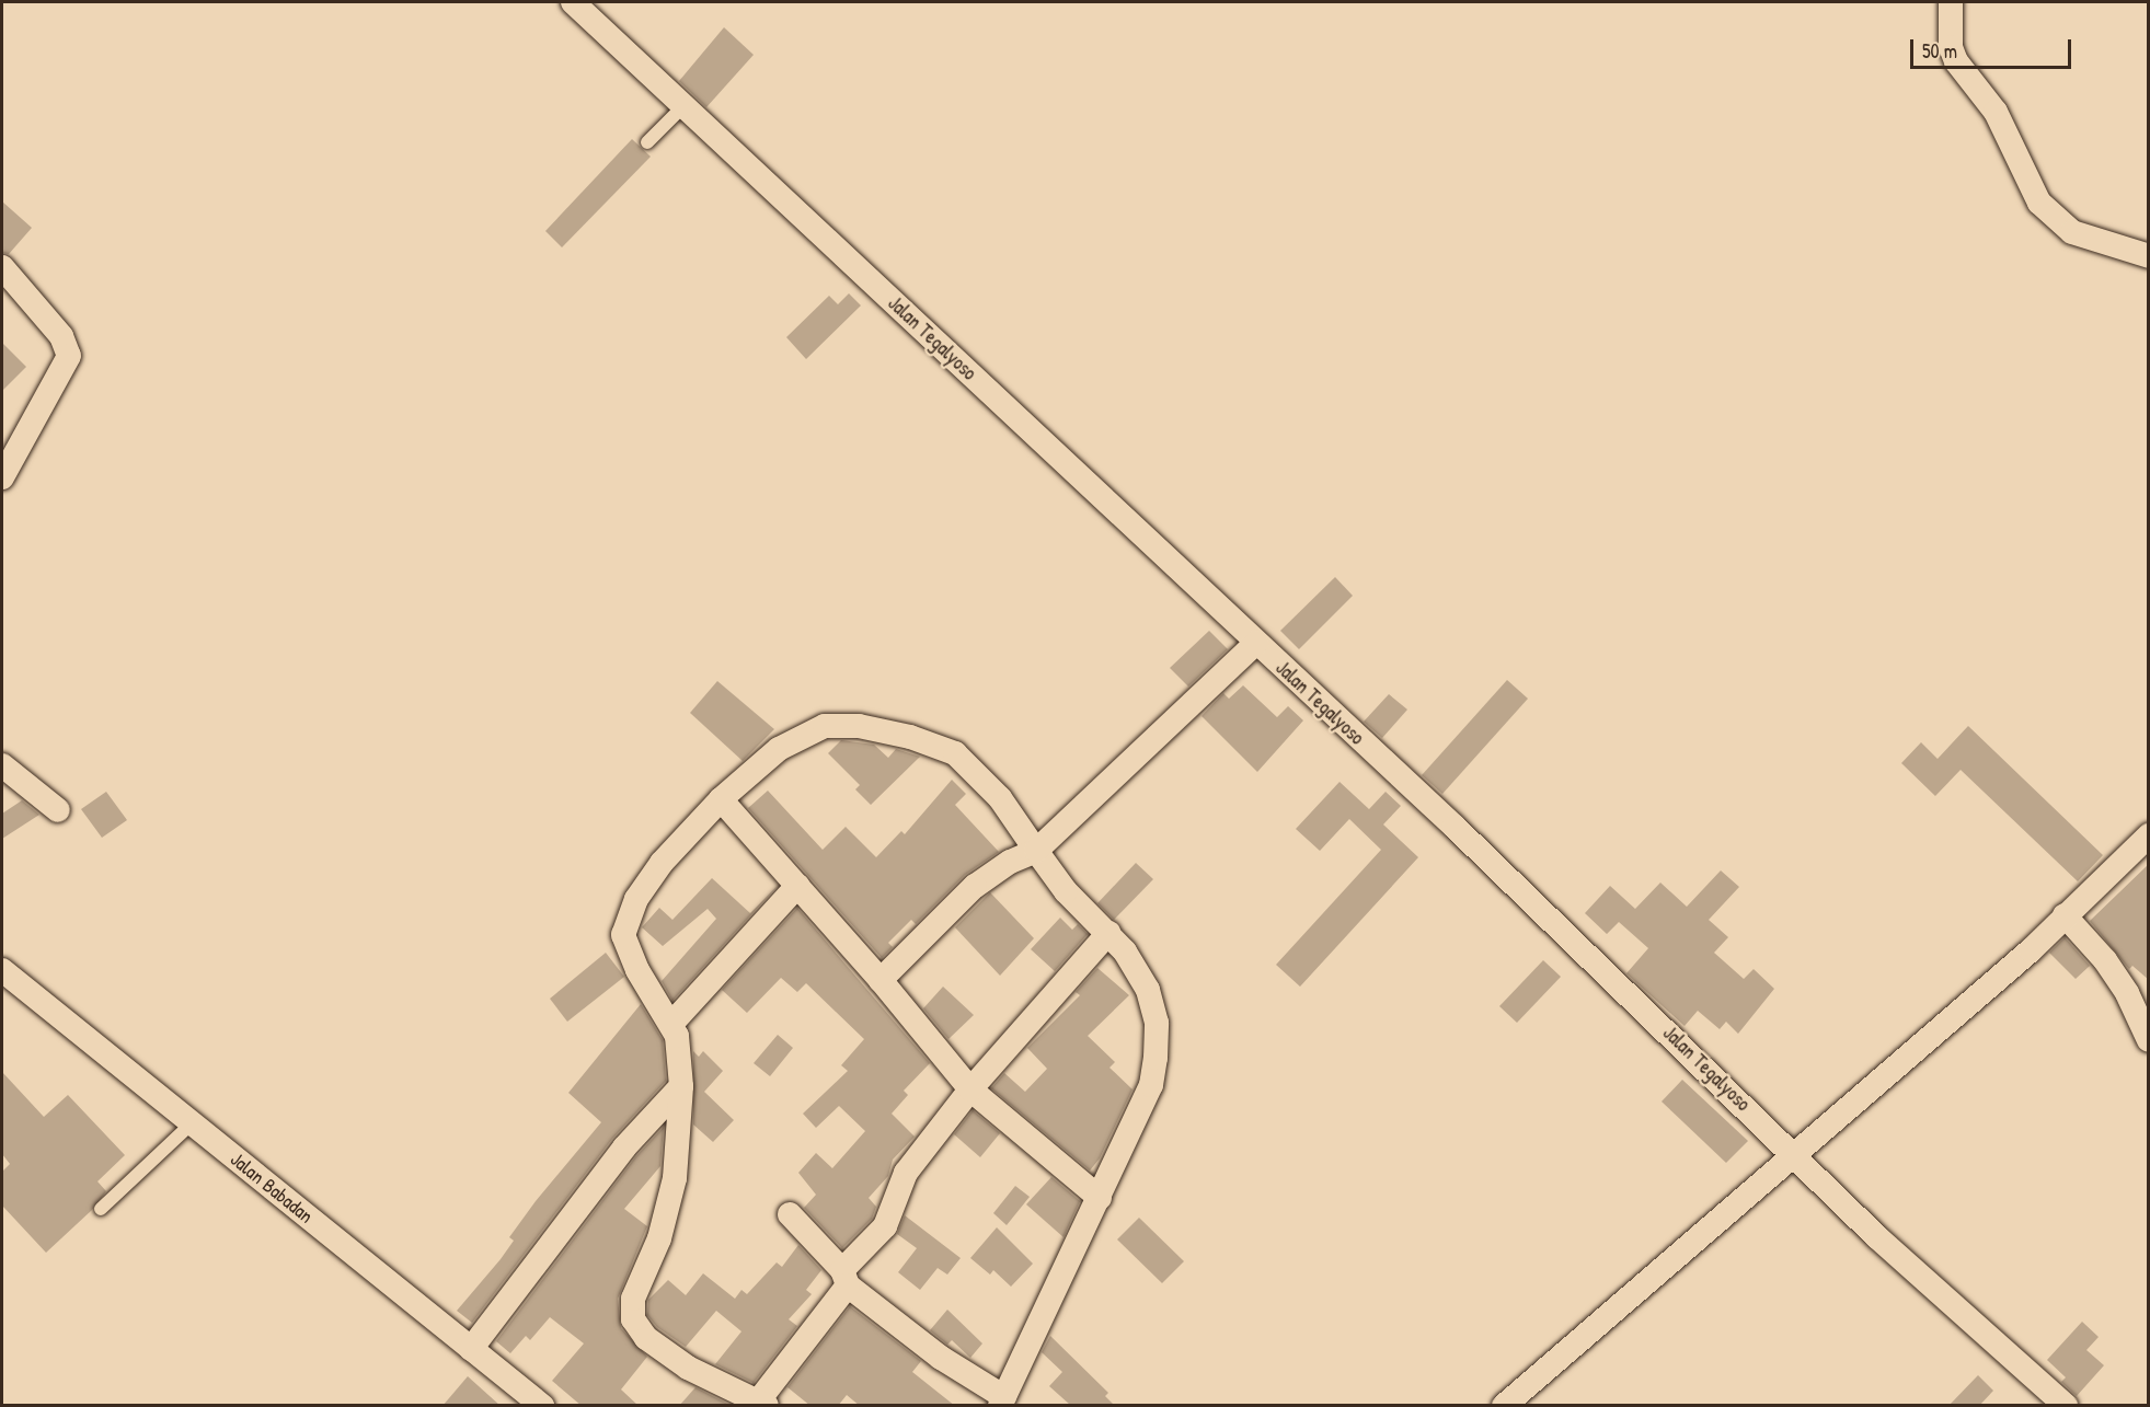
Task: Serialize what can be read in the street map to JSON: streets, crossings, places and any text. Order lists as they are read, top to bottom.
{
  "streets": {
    "street": ["Jalan Tegalyoso", "Jalan Babadan"]
  },
  "scale_bar": "50 m"
}
